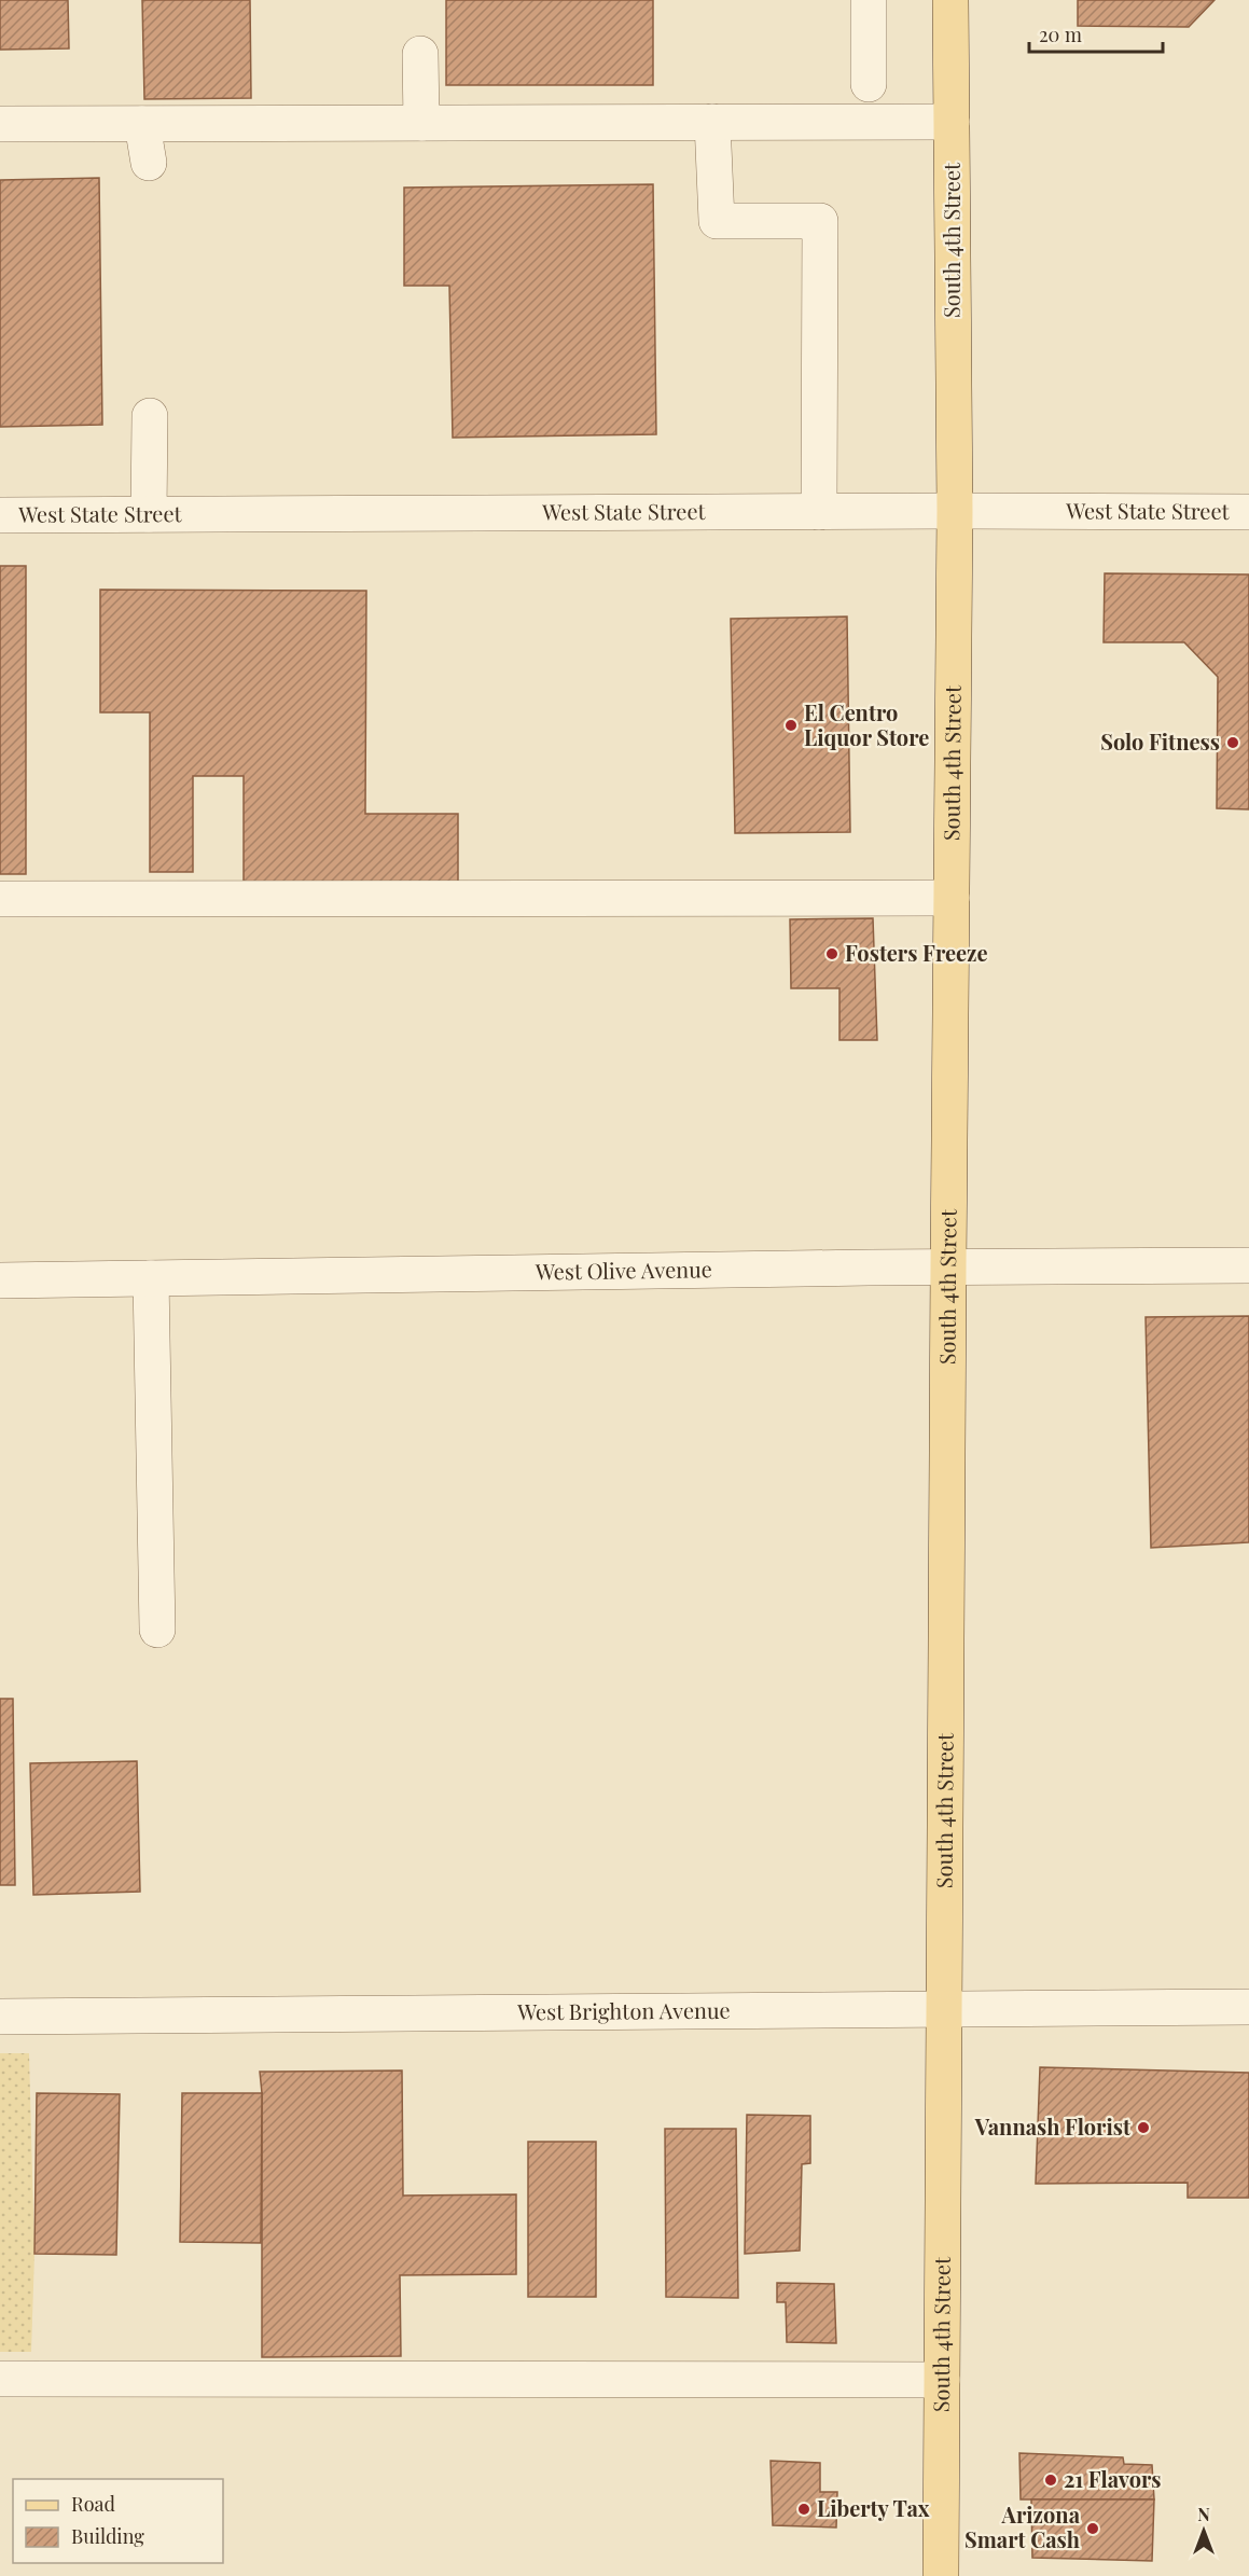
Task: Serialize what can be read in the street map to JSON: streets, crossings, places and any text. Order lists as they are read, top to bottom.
{
  "streets": {
    "main road": ["South 4th Street"],
    "street": ["West State Street", "West Olive Avenue", "West Brighton Avenue"]
  },
  "crossings": [
    ["South 4th Street", "West State Street"],
    ["South 4th Street", "West Olive Avenue"],
    ["South 4th Street", "West Brighton Avenue"]
  ],
  "places": [
    "El Centro Liquor Store",
    "Solo Fitness",
    "Fosters Freeze",
    "Vannash Florist",
    "21 Flavors",
    "Liberty Tax",
    "Arizona Smart Cash"
  ],
  "legend": ["Road", "Building"],
  "scale_bar": "20 m",
  "north": "top"
}
